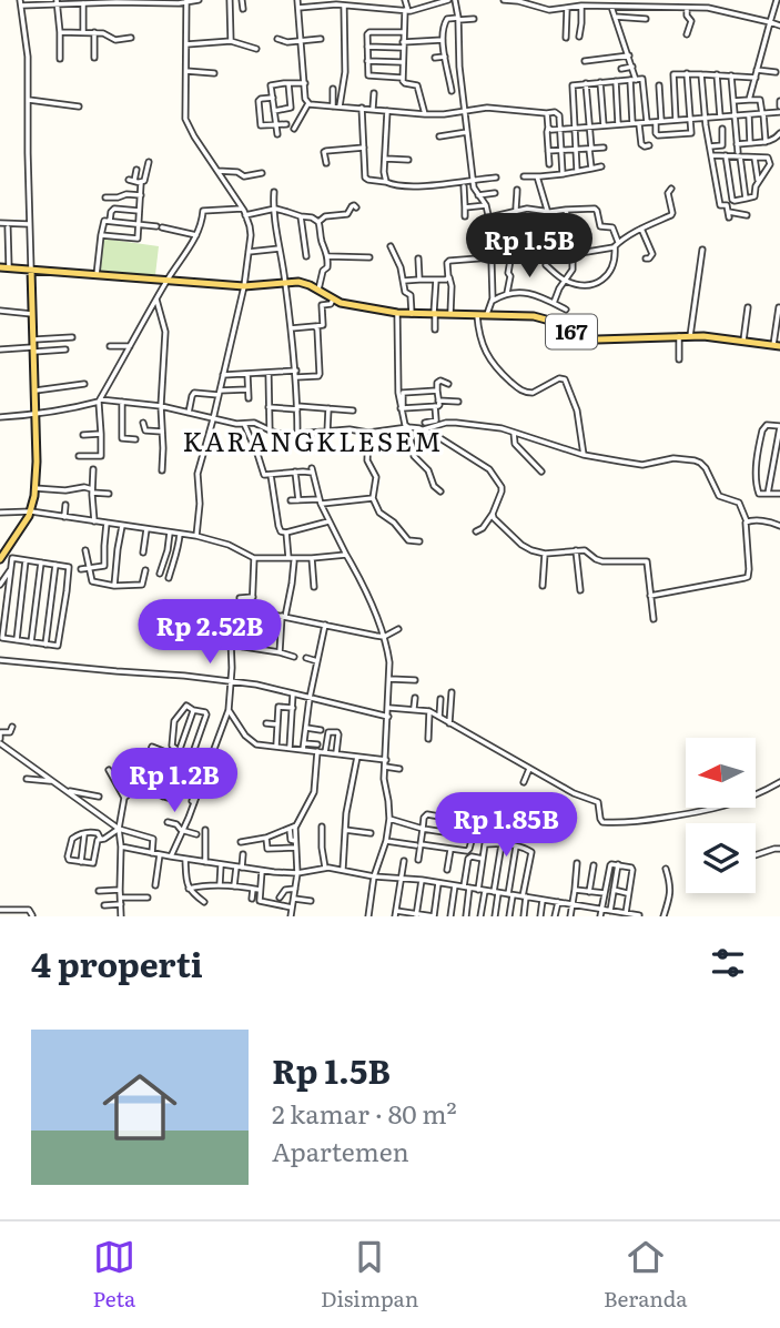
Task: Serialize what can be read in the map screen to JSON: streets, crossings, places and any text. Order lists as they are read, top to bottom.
{
  "streets": {
    "main road": ["167"]
  },
  "districts": ["KARANGKLESEM"],
  "north": "left",
  "page": {
    "price": [
      "Rp 1.5B",
      "Rp 2.52B",
      "Rp 1.2B",
      "Rp 1.85B"
    ],
    "heading": "4 properti",
    "list": [
      {
        "name": "Rp 1.5B",
        "note": "2 kamar · 80 m² · Apartemen"
      }
    ],
    "tabs": ["Peta", "Disimpan", "Beranda"]
  }
}
